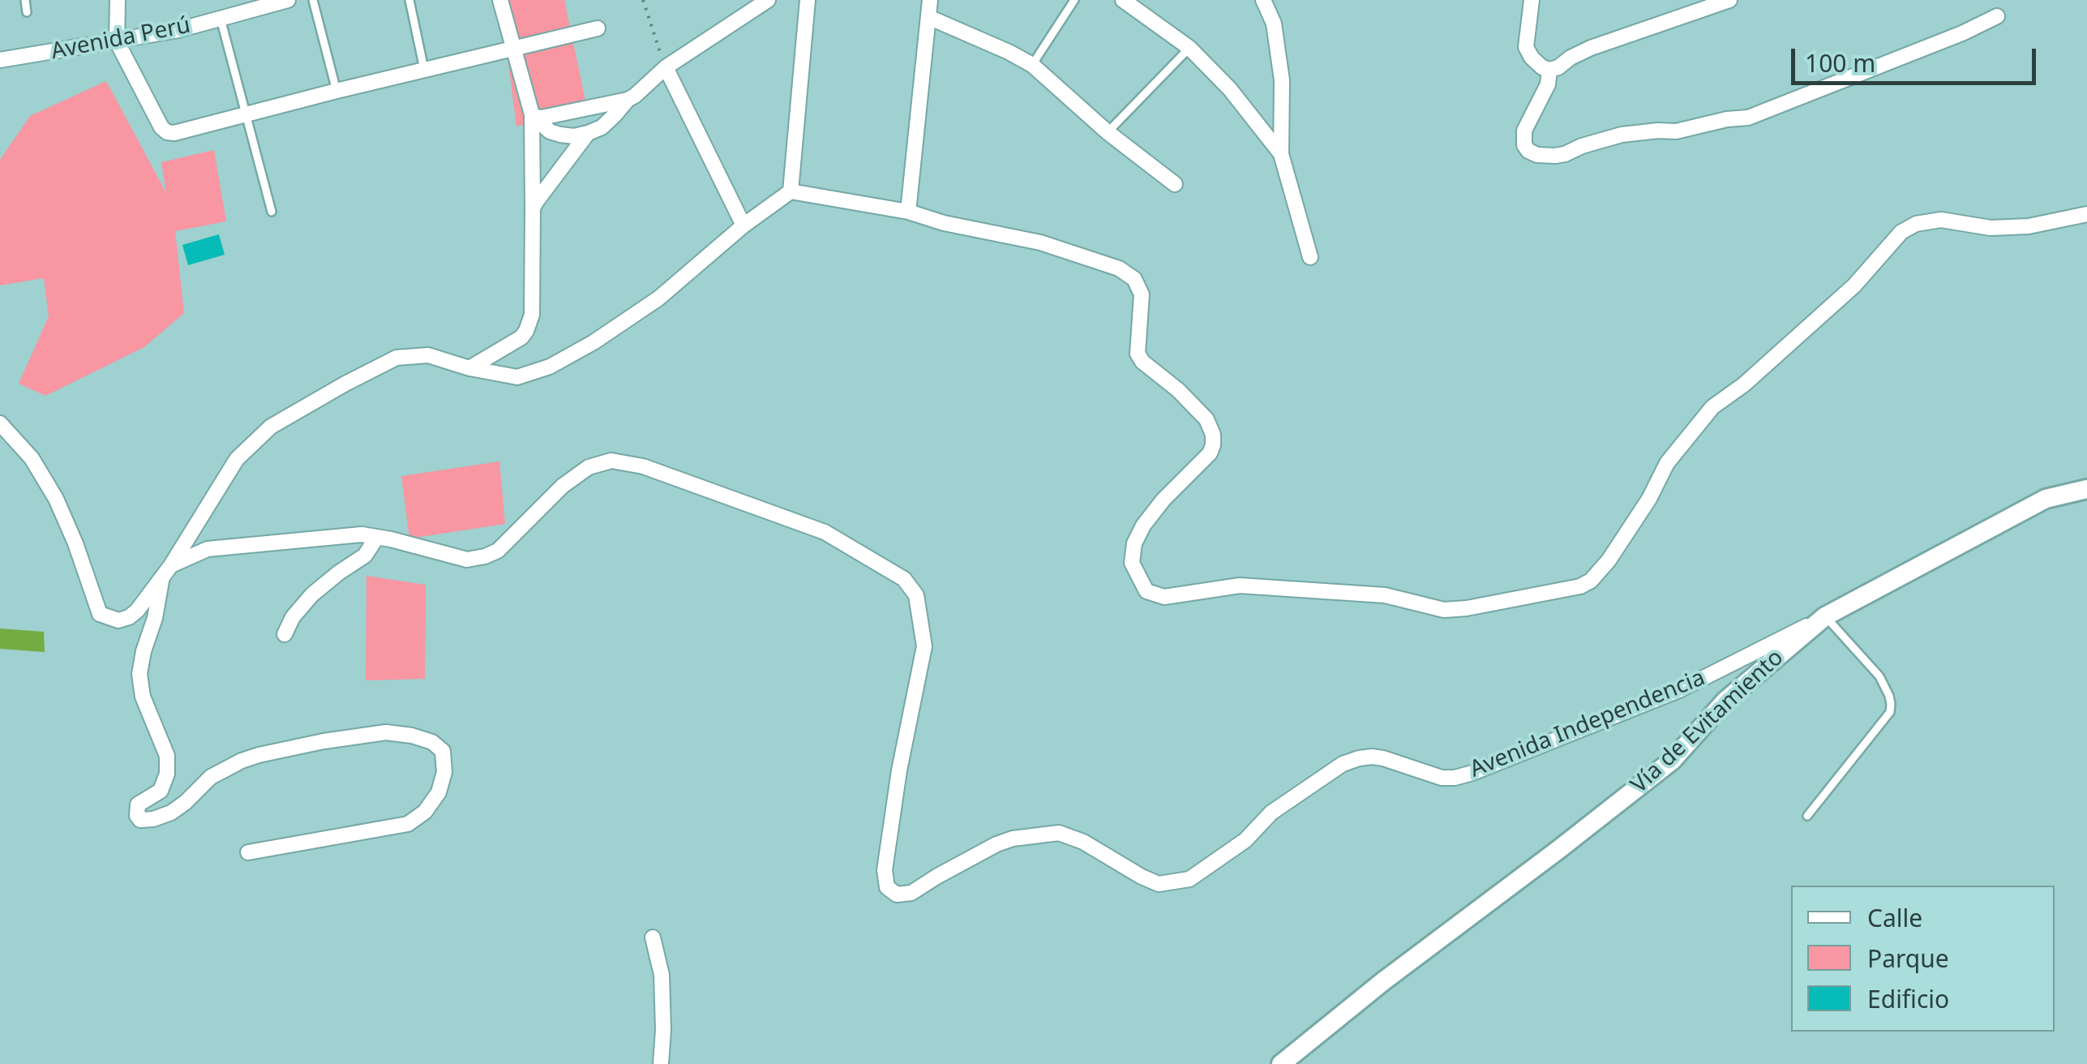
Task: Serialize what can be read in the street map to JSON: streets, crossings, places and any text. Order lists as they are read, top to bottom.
{
  "streets": {
    "main road": ["Vía de Evitamiento"],
    "street": ["Avenida Perú", "Avenida Independencia"]
  },
  "crossings": [
    ["Vía de Evitamiento", "Avenida Independencia"]
  ],
  "legend": ["Calle", "Parque", "Edificio"],
  "scale_bar": "100 m"
}
